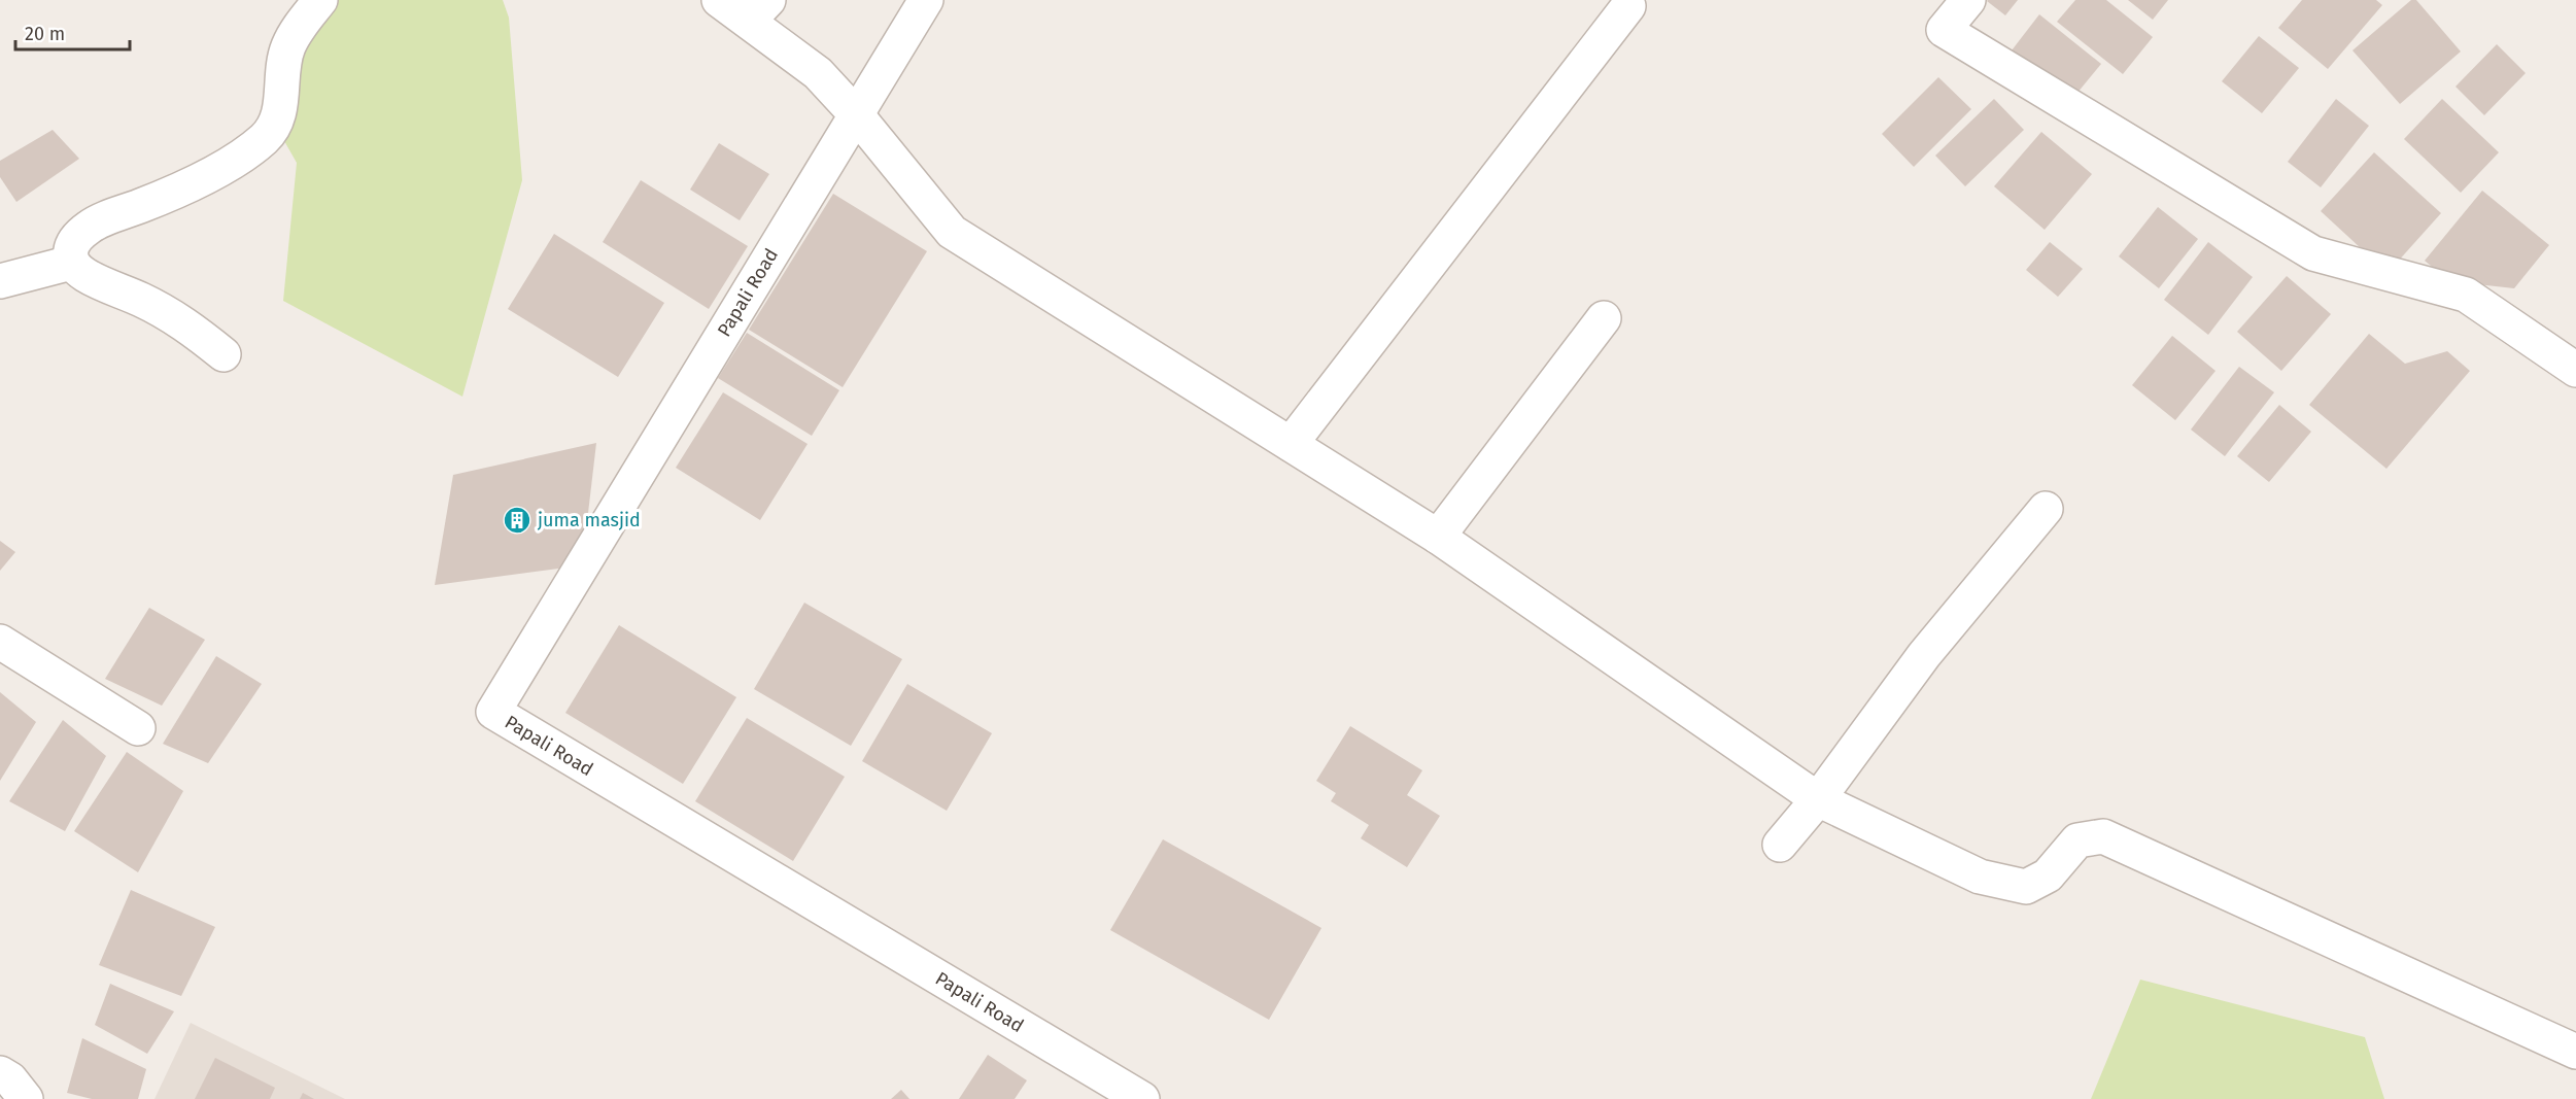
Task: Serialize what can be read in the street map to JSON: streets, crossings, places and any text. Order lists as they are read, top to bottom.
{
  "streets": {
    "street": ["Papali Road"]
  },
  "places": {
    "building": ["juma masjid"]
  },
  "scale_bar": "20 m"
}
